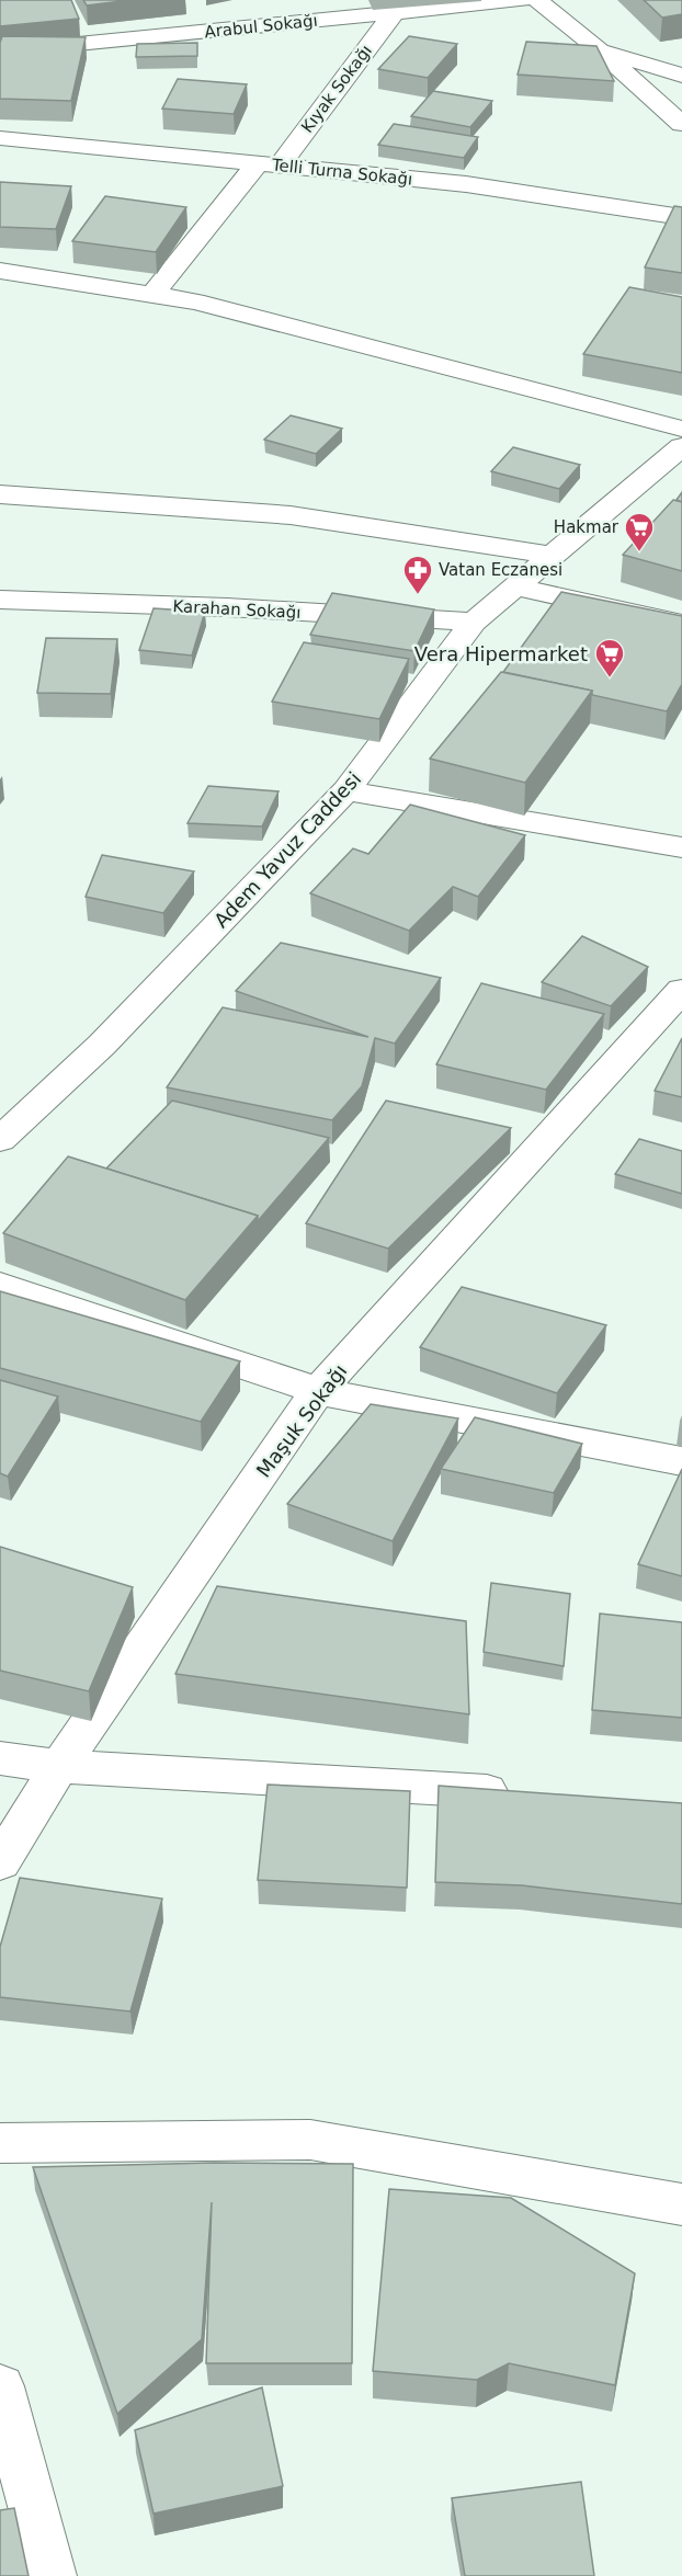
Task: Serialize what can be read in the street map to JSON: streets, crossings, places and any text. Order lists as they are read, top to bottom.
{
  "streets": {
    "street": [
      "Arabul Sokağı",
      "Kıyak Sokağı",
      "Telli Turna Sokağı",
      "Karahan Sokağı",
      "Adem Yavuz Caddesi",
      "Maşuk Sokağı"
    ]
  },
  "crossings": [
    ["Arabul Sokağı", "Kıyak Sokağı"],
    ["Kıyak Sokağı", "Telli Turna Sokağı"],
    ["Karahan Sokağı", "Adem Yavuz Caddesi"]
  ],
  "places": {
    "supermarket": ["Hakmar", "Vera Hipermarket"],
    "pharmacy": ["Vatan Eczanesi"]
  }
}
